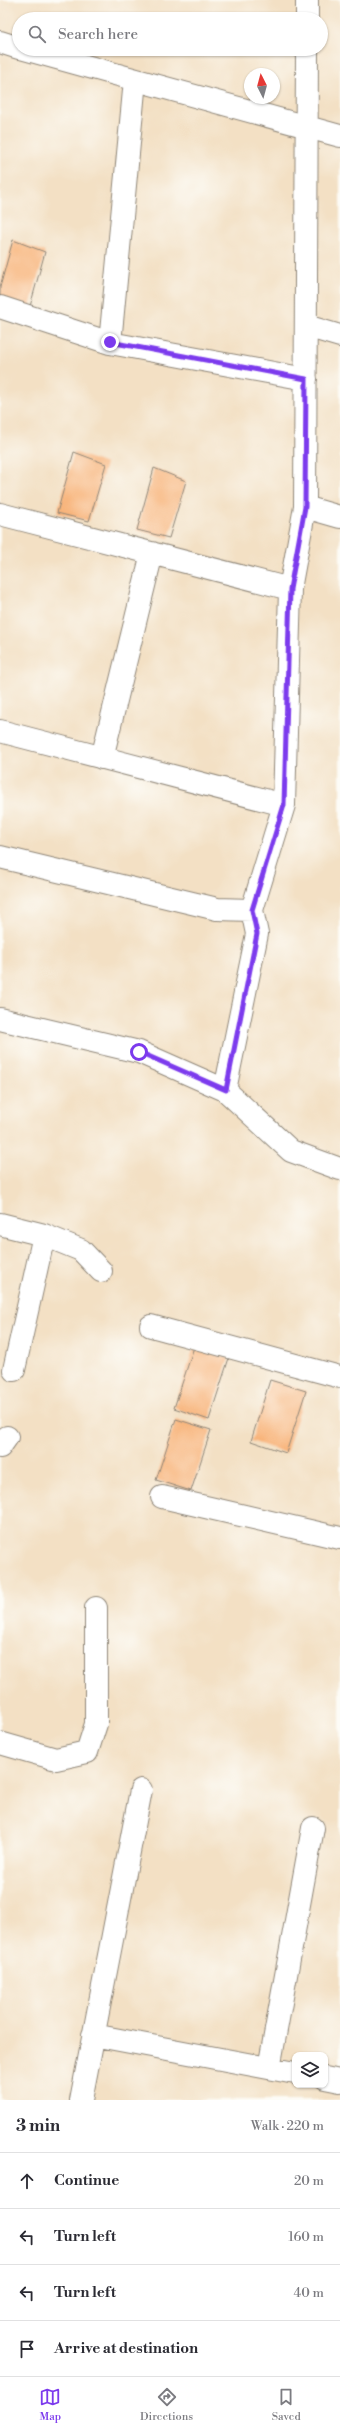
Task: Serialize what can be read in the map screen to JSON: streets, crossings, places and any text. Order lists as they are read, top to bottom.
{
  "north": "top",
  "page": {
    "search": "Search here",
    "heading": ["3 min", "Walk · 220 m"],
    "list": [
      ["Continue", "20 m"],
      ["Turn left", "160 m"],
      ["Turn left", "40 m"],
      "Arrive at destination"
    ],
    "nav": ["Map", "Directions", "Saved"]
  }
}
